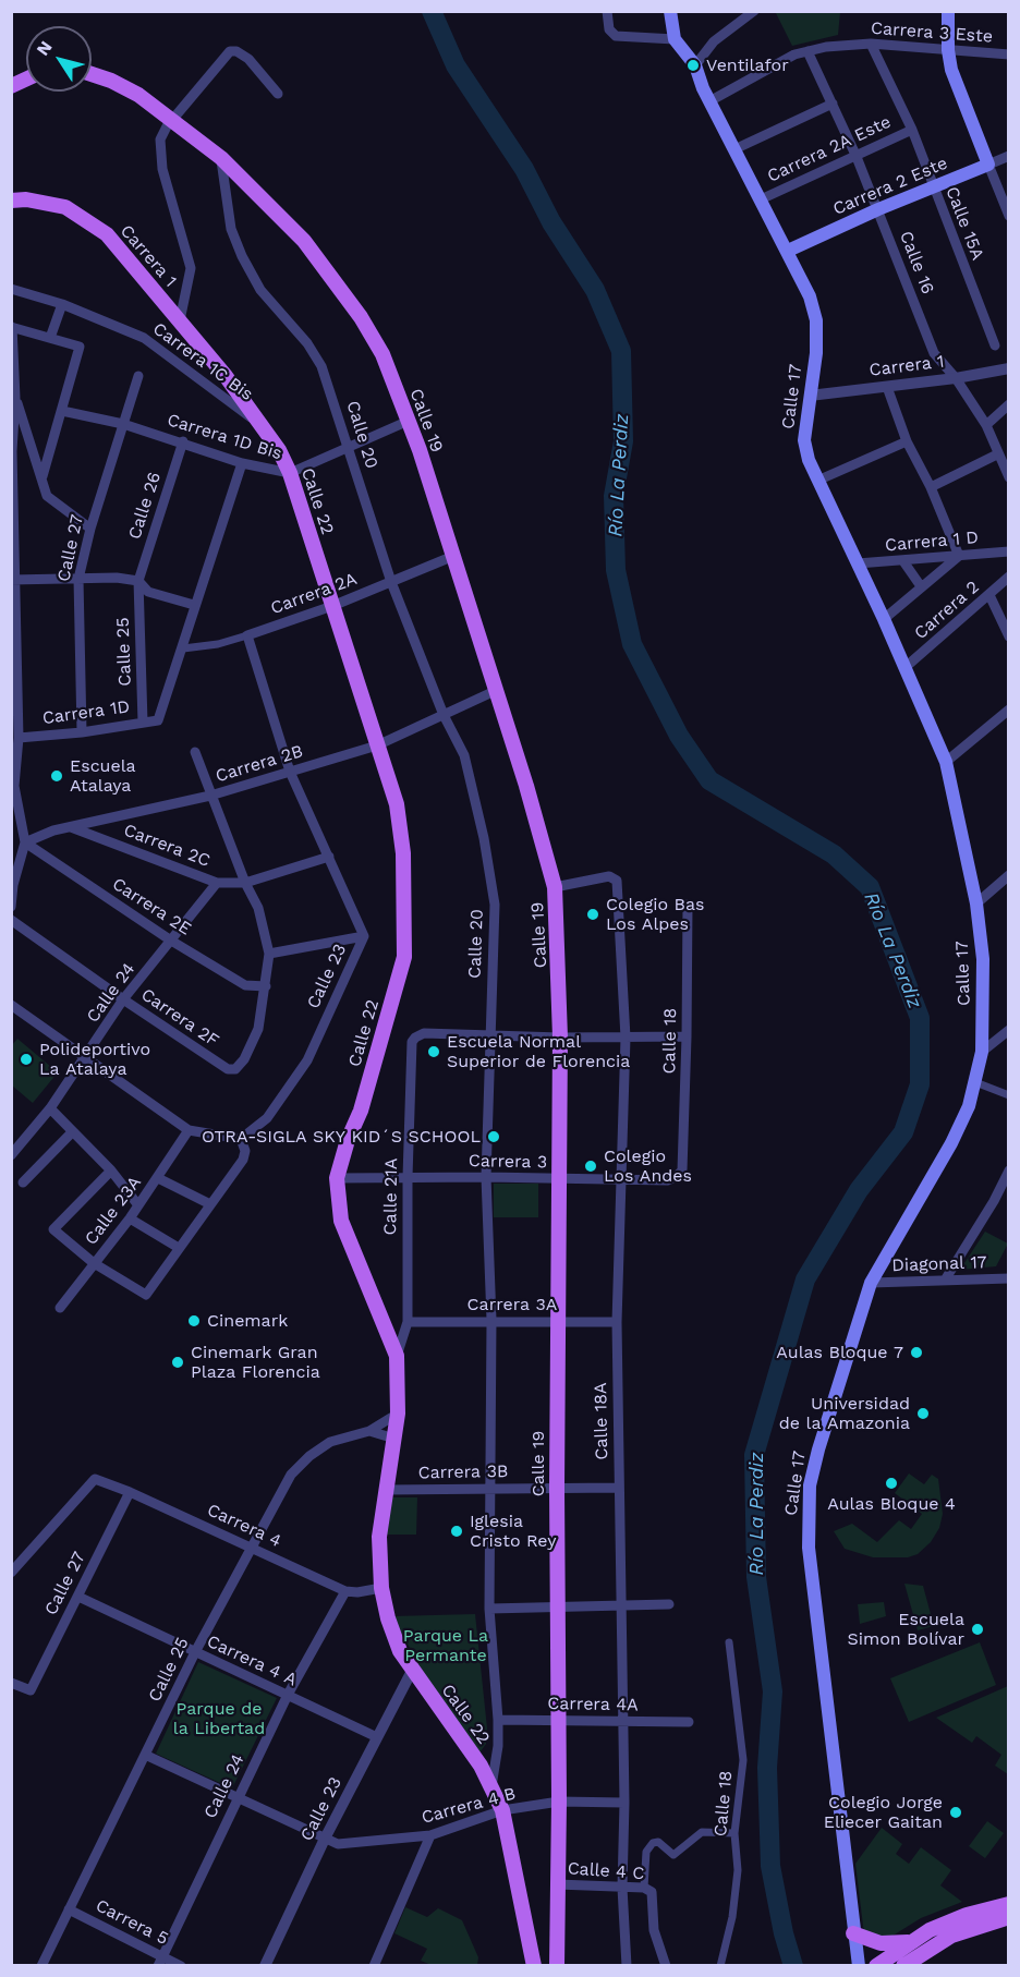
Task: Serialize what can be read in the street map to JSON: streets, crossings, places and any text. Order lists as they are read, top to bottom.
{
  "streets": {
    "main road": [
      "Carrera 2 Este",
      "Carrera 1",
      "Calle 17",
      "Calle 19",
      "Calle 22"
    ],
    "street": [
      "Carrera 3 Este",
      "Carrera 2A Este",
      "Calle 15A",
      "Calle 16",
      "Carrera 1C Bis",
      "Calle 20",
      "Carrera 1D Bis",
      "Calle 26",
      "Carrera 1 D",
      "Calle 27",
      "Carrera 2A",
      "Carrera 2",
      "Calle 25",
      "Carrera 1D",
      "Carrera 2B",
      "Carrera 2C",
      "Carrera 2E",
      "Calle 23",
      "Calle 24",
      "Carrera 2F",
      "Calle 18",
      "Carrera 3",
      "Calle 21A",
      "Calle 23A",
      "Diagonal 17",
      "Carrera 3A",
      "Calle 18A",
      "Carrera 3B",
      "Carrera 4",
      "Carrera 4 A",
      "Carrera 4A",
      "Carrera 4 B",
      "Calle 4 C",
      "Carrera 5"
    ]
  },
  "crossings": [
    ["Carrera 3 Este", "Calle 15A"],
    ["Carrera 3 Este", "Calle 16"],
    ["Carrera 3 Este", "Calle 17"],
    ["Carrera 2A Este", "Calle 15A"],
    ["Carrera 2A Este", "Calle 16"],
    ["Carrera 2A Este", "Calle 17"],
    ["Carrera 2 Este", "Calle 15A"],
    ["Carrera 2 Este", "Calle 16"],
    ["Carrera 2 Este", "Calle 17"],
    ["Carrera 1", "Calle 16"],
    ["Carrera 1", "Calle 17"],
    ["Carrera 1", "Calle 22"],
    ["Carrera 1C Bis", "Calle 22"],
    ["Calle 17", "Carrera 1 D"],
    ["Calle 17", "Carrera 2"],
    ["Calle 17", "Diagonal 17"],
    ["Calle 19", "Calle 20"],
    ["Calle 19", "Carrera 1D Bis"],
    ["Calle 19", "Carrera 2A"],
    ["Calle 19", "Carrera 2B"],
    ["Calle 19", "Carrera 3"],
    ["Calle 19", "Carrera 3A"],
    ["Calle 19", "Calle 18A"],
    ["Calle 19", "Carrera 3B"],
    ["Calle 19", "Carrera 4A"],
    ["Calle 19", "Carrera 4 B"],
    ["Calle 19", "Calle 4 C"],
    ["Calle 20", "Carrera 1D Bis"],
    ["Calle 20", "Calle 22"],
    ["Calle 20", "Carrera 2A"],
    ["Calle 20", "Carrera 2B"],
    ["Calle 20", "Carrera 3"],
    ["Calle 20", "Calle 21A"],
    ["Calle 20", "Carrera 3A"],
    ["Calle 20", "Carrera 3B"],
    ["Calle 20", "Carrera 4A"],
    ["Carrera 1D Bis", "Calle 22"],
    ["Carrera 1D Bis", "Calle 26"],
    ["Carrera 1D Bis", "Calle 27"],
    ["Calle 22", "Carrera 2A"],
    ["Calle 22", "Calle 25"],
    ["Calle 22", "Carrera 2B"],
    ["Calle 22", "Calle 23"],
    ["Calle 22", "Carrera 3"],
    ["Calle 22", "Calle 21A"],
    ["Calle 22", "Carrera 3B"],
    ["Calle 22", "Carrera 4"],
    ["Calle 22", "Carrera 4 B"],
    ["Calle 26", "Calle 25"],
    ["Calle 27", "Carrera 1D"],
    ["Calle 27", "Carrera 4"],
    ["Calle 27", "Carrera 4 A"],
    ["Carrera 2A", "Carrera 1D"],
    ["Carrera 2A", "Calle 23"],
    ["Calle 25", "Carrera 1D"],
    ["Calle 25", "Carrera 4"],
    ["Calle 25", "Carrera 4 A"],
    ["Calle 25", "Carrera 4 B"],
    ["Calle 25", "Carrera 5"],
    ["Carrera 2B", "Carrera 2C"],
    ["Carrera 2B", "Carrera 2E"],
    ["Carrera 2B", "Calle 23"],
    ["Carrera 2C", "Calle 23"],
    ["Carrera 2C", "Calle 24"],
    ["Carrera 2E", "Calle 24"],
    ["Carrera 2E", "Carrera 2F"],
    ["Calle 23", "Carrera 4 A"],
    ["Calle 23", "Carrera 4 B"],
    ["Calle 24", "Carrera 2F"],
    ["Calle 24", "Carrera 4"],
    ["Calle 24", "Carrera 4 A"],
    ["Calle 24", "Carrera 4 B"],
    ["Calle 24", "Carrera 5"],
    ["Calle 18", "Carrera 3"],
    ["Carrera 3", "Calle 21A"],
    ["Carrera 3", "Calle 18A"],
    ["Calle 21A", "Carrera 3A"],
    ["Carrera 3A", "Calle 18A"],
    ["Calle 18A", "Carrera 3B"],
    ["Calle 18A", "Carrera 4A"],
    ["Calle 18A", "Carrera 4 B"],
    ["Calle 18A", "Calle 4 C"]
  ],
  "water": ["Río La Perdiz"],
  "parks": ["Parque La Permante", "Parque de la Libertad"],
  "places": [
    "Ventilafor",
    "Escuela Atalaya",
    "Colegio Bas Los Alpes",
    "Escuela Normal Superior de Florencia",
    "Polideportivo La Atalaya",
    "OTRA-SIGLA SKY KID´S SCHOOL",
    "Colegio Los Andes",
    "Cinemark",
    "Aulas Bloque 7",
    "Cinemark Gran Plaza Florencia",
    "Universidad de la Amazonia",
    "Aulas Bloque 4",
    "Iglesia Cristo Rey",
    "Escuela Simon Bolívar",
    "Colegio Jorge Eliecer Gaitan"
  ],
  "north": "top left"
}
